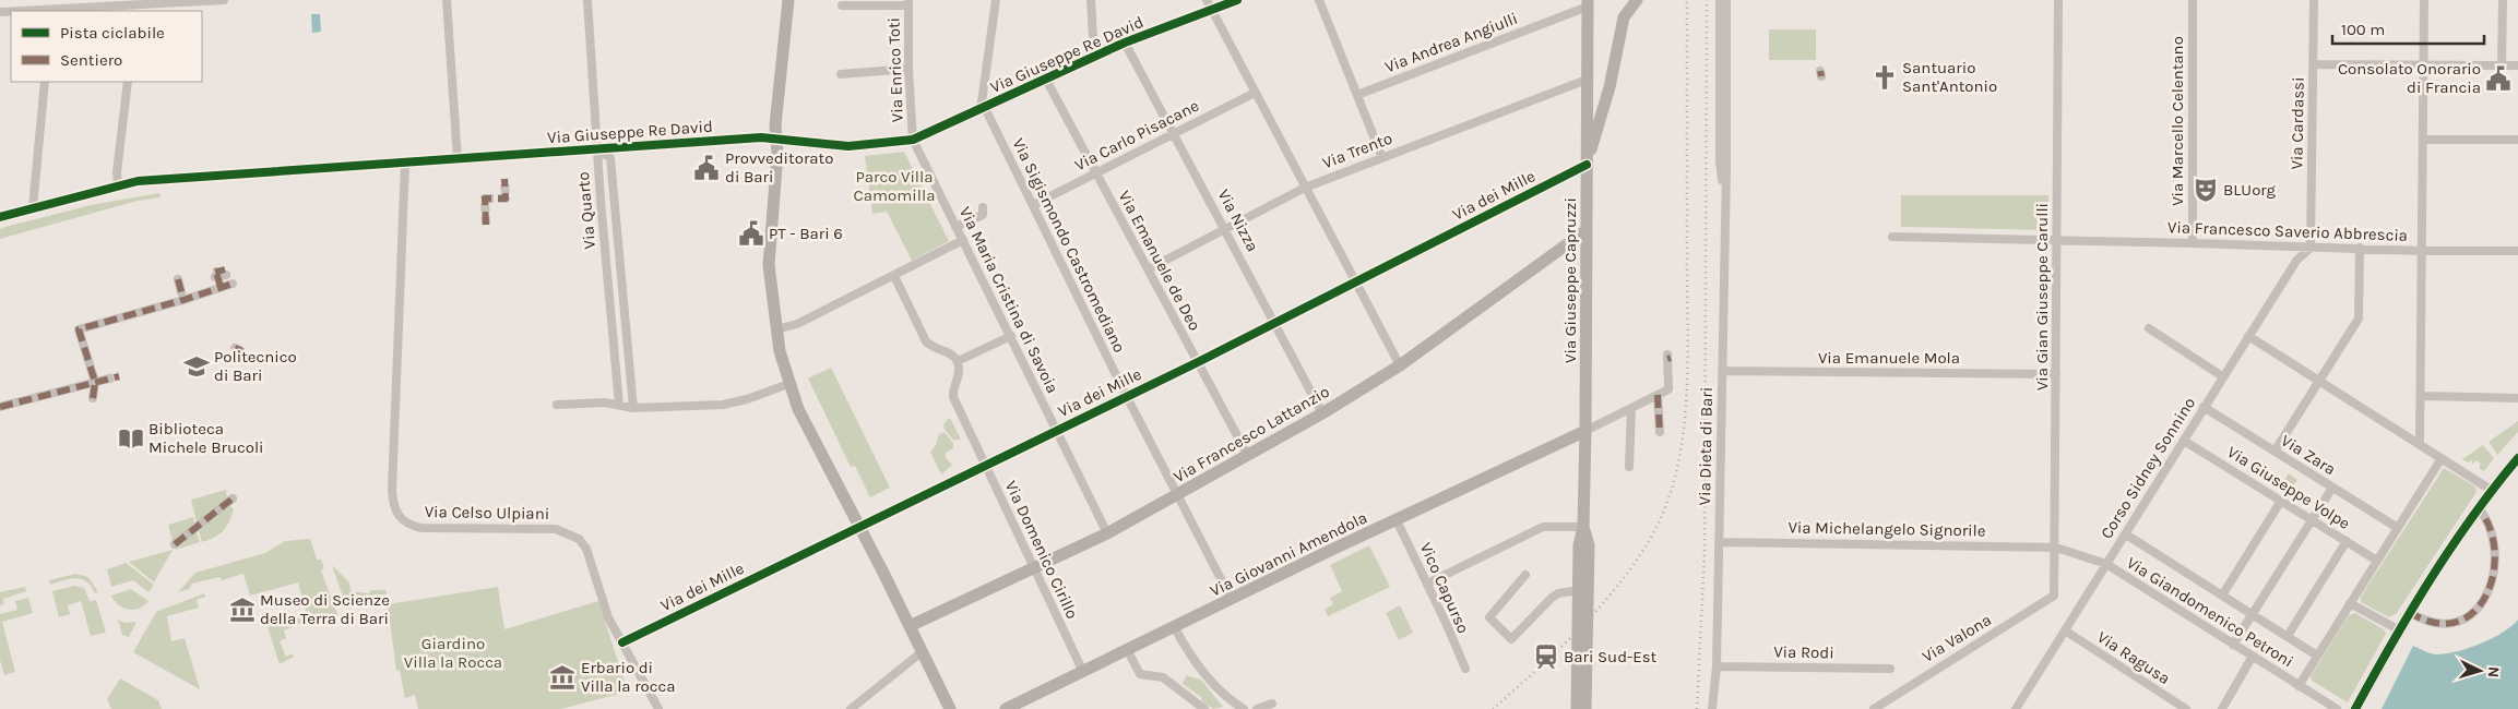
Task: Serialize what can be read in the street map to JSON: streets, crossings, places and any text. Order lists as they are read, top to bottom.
{
  "streets": {
    "main road": ["Via Giuseppe Capruzzi", "Via Francesco Lattanzio", "Via Giovanni Amendola"],
    "street": [
      "Via Andrea Angiulli",
      "Via Giuseppe Re David",
      "Via Enrico Toti",
      "Via Marcello Celentano",
      "Via Cardassi",
      "Via Carlo Pisacane",
      "Via Trento",
      "Via dei Mille",
      "Via Quarto",
      "Via Nizza",
      "Via Francesco Saverio Abbrescia",
      "Via Sigismondo Castromediano",
      "Via Emanuele de Deo",
      "Via Gian Giuseppe Carulli",
      "Via Maria Cristina di Savoia",
      "Via Emanuele Mola",
      "Via Dieta di Bari",
      "Via Zara",
      "Corso Sidney Sonnino",
      "Via Giuseppe Volpe",
      "Via Celso Ulpiani",
      "Via Michelangelo Signorile",
      "Via Domenico Cirillo",
      "Vico Capurso",
      "Via Giandomenico Petroni",
      "Via Valona",
      "Via Rodi",
      "Via Ragusa"
    ]
  },
  "crossings": [
    ["Via Andrea Angiulli", "Via Giuseppe Capruzzi"],
    ["Via Giuseppe Re David", "Via Enrico Toti"],
    ["Via Giuseppe Re David", "Via Quarto"],
    ["Via Giuseppe Re David", "Via Nizza"],
    ["Via Giuseppe Re David", "Via Sigismondo Castromediano"],
    ["Via Giuseppe Re David", "Via Emanuele de Deo"],
    ["Via Giuseppe Re David", "Via Maria Cristina di Savoia"],
    ["Via Giuseppe Re David", "Via Celso Ulpiani"],
    ["Via Enrico Toti", "Via Maria Cristina di Savoia"],
    ["Via Marcello Celentano", "Via Francesco Saverio Abbrescia"],
    ["Via Cardassi", "Via Francesco Saverio Abbrescia"],
    ["Via Cardassi", "Corso Sidney Sonnino"],
    ["Via Carlo Pisacane", "Via Nizza"],
    ["Via Carlo Pisacane", "Via Sigismondo Castromediano"],
    ["Via Carlo Pisacane", "Via Emanuele de Deo"],
    ["Via Trento", "Via Nizza"],
    ["Via Trento", "Via Emanuele de Deo"],
    ["Via Trento", "Via Giuseppe Capruzzi"],
    ["Via dei Mille", "Via Nizza"],
    ["Via dei Mille", "Via Sigismondo Castromediano"],
    ["Via dei Mille", "Via Emanuele de Deo"],
    ["Via dei Mille", "Via Giuseppe Capruzzi"],
    ["Via dei Mille", "Via Maria Cristina di Savoia"],
    ["Via dei Mille", "Via Celso Ulpiani"],
    ["Via dei Mille", "Via Domenico Cirillo"],
    ["Via Nizza", "Via Francesco Lattanzio"],
    ["Via Francesco Saverio Abbrescia", "Via Gian Giuseppe Carulli"],
    ["Via Francesco Saverio Abbrescia", "Corso Sidney Sonnino"],
    ["Via Sigismondo Castromediano", "Via Francesco Lattanzio"],
    ["Via Sigismondo Castromediano", "Via Giovanni Amendola"],
    ["Via Emanuele de Deo", "Via Francesco Lattanzio"],
    ["Via Giuseppe Capruzzi", "Via Francesco Lattanzio"],
    ["Via Giuseppe Capruzzi", "Via Giovanni Amendola"],
    ["Via Gian Giuseppe Carulli", "Via Emanuele Mola"],
    ["Via Gian Giuseppe Carulli", "Via Michelangelo Signorile"],
    ["Via Gian Giuseppe Carulli", "Via Valona"],
    ["Via Maria Cristina di Savoia", "Via Francesco Lattanzio"],
    ["Via Emanuele Mola", "Via Dieta di Bari"],
    ["Via Francesco Lattanzio", "Via Domenico Cirillo"],
    ["Via Dieta di Bari", "Via Michelangelo Signorile"],
    ["Via Dieta di Bari", "Via Rodi"],
    ["Via Zara", "Corso Sidney Sonnino"],
    ["Corso Sidney Sonnino", "Via Giuseppe Volpe"],
    ["Corso Sidney Sonnino", "Via Michelangelo Signorile"],
    ["Corso Sidney Sonnino", "Via Giandomenico Petroni"],
    ["Corso Sidney Sonnino", "Via Ragusa"],
    ["Via Michelangelo Signorile", "Via Giandomenico Petroni"],
    ["Via Domenico Cirillo", "Via Giovanni Amendola"],
    ["Via Giovanni Amendola", "Vico Capurso"]
  ],
  "parks": ["Parco Villa Camomilla", "Giardino Villa la Rocca"],
  "places": {
    "church": ["Santuario Sant'Antonio"],
    "public building": ["Consolato Onorario di Francia", "Provveditorato di Bari", "PT - Bari 6"],
    "theatre": ["BLUorg"],
    "school or university": ["Politecnico di Bari"],
    "library": ["Biblioteca Michele Brucoli"],
    "museum": ["Museo di Scienze della Terra di Bari", "Erbario di Villa la rocca"],
    "station": ["Bari Sud-Est"]
  },
  "legend": ["Pista ciclabile", "Sentiero"],
  "scale_bar": "100 m",
  "north": "right"
}
